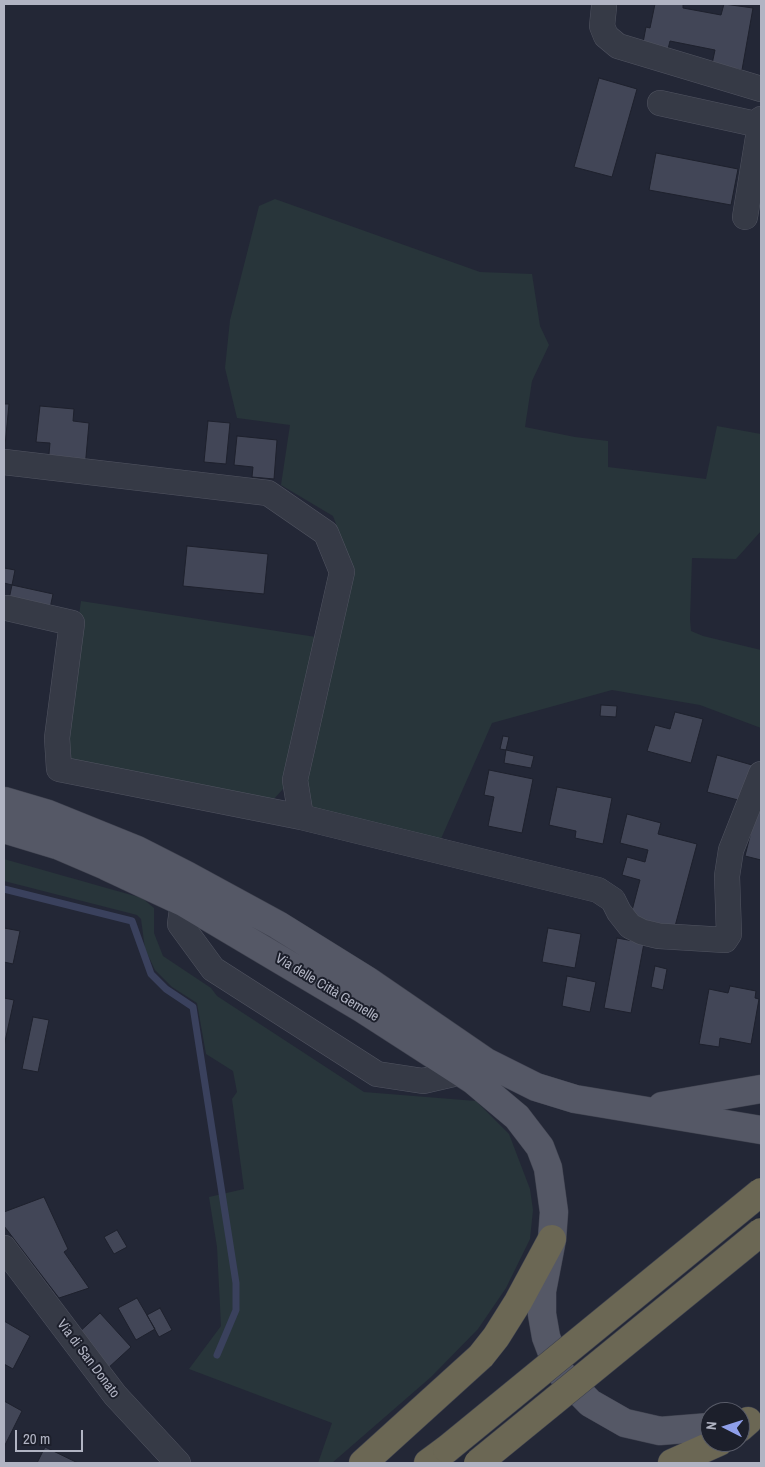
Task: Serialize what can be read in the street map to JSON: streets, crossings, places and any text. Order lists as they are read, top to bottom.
{
  "streets": {
    "main road": ["Via delle Città Gemelle"],
    "street": ["Via di San Donato"]
  },
  "scale_bar": "20 m",
  "north": "left"
}
